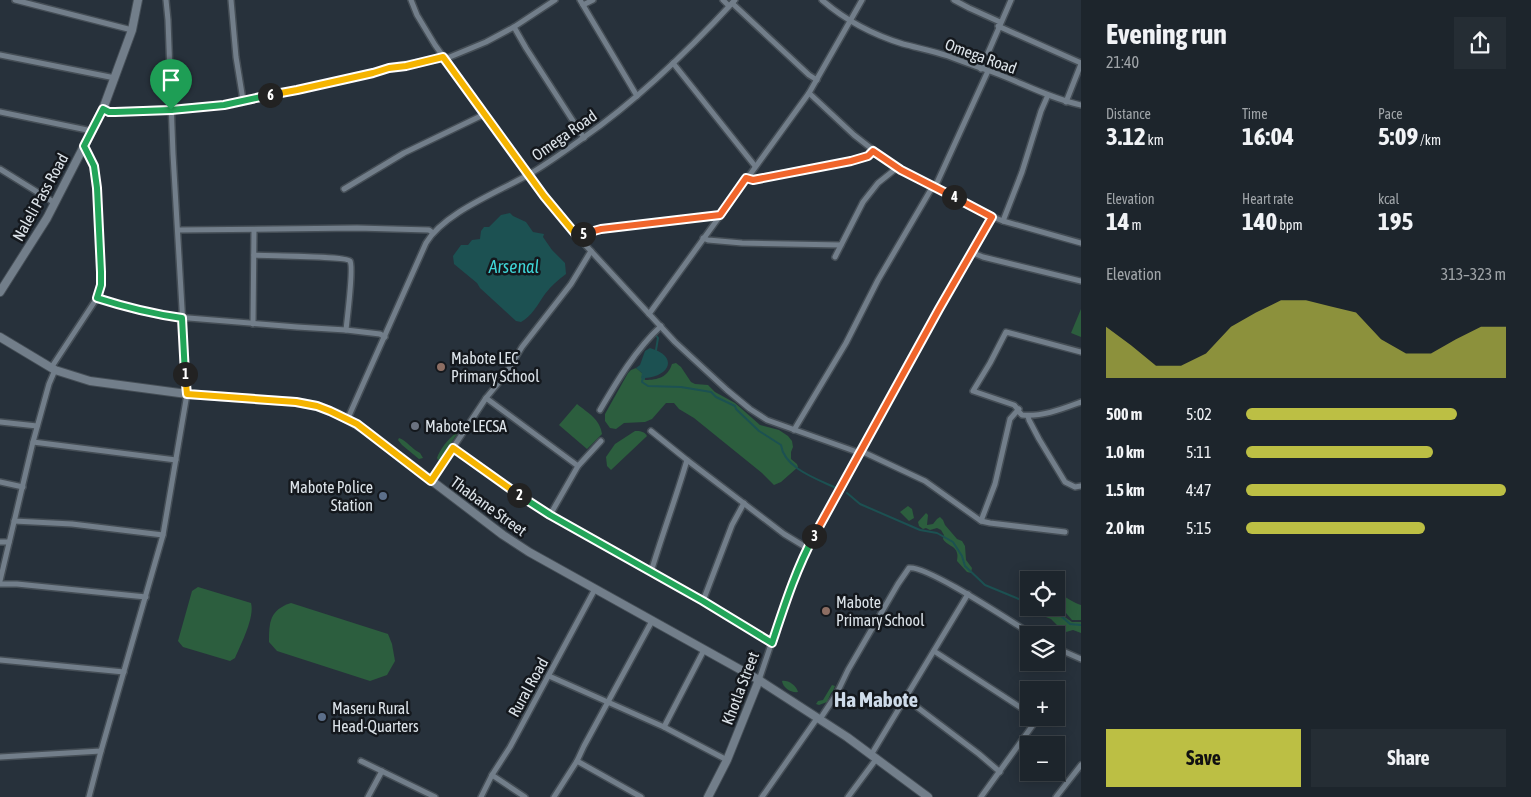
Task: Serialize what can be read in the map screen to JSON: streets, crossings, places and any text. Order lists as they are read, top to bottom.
{
  "streets": {
    "street": [
      "Omega Road",
      "Naleli Pass Road",
      "Thabane Street",
      "Rural Road",
      "Khotla Street"
    ]
  },
  "crossings": [
    ["Omega Road", "Thabane Street"],
    ["Thabane Street", "Rural Road"],
    ["Thabane Street", "Khotla Street"]
  ],
  "districts": ["Ha Mabote"],
  "water": ["Arsenal"],
  "places": [
    "Mabote LEC Primary School",
    "Mabote LECSA",
    "Mabote Police Station",
    "Mabote Primary School",
    "Maseru Rural Head-Quarters"
  ],
  "page": {
    "heading": ["Evening run", "21:40"],
    "pins": [
      "6",
      "4",
      "5",
      "1",
      "2",
      "3"
    ],
    "stats": [
      ["Distance", "3.12 km"],
      ["Time", "16:04"],
      ["Pace", "5:09 /km"],
      ["Elevation", "14 m"],
      ["Heart rate", "140 bpm"],
      ["kcal", "195"]
    ],
    "chart": ["Elevation", "313–323 m"],
    "list": [
      {
        "name": "500 m",
        "note": "5:02"
      },
      {
        "name": "1.0 km",
        "note": "5:11"
      },
      {
        "name": "1.5 km",
        "note": "4:47"
      },
      {
        "name": "2.0 km",
        "note": "5:15"
      }
    ],
    "map_buttons": ["+", "−"],
    "buttons": ["Save", "Share"]
  }
}
